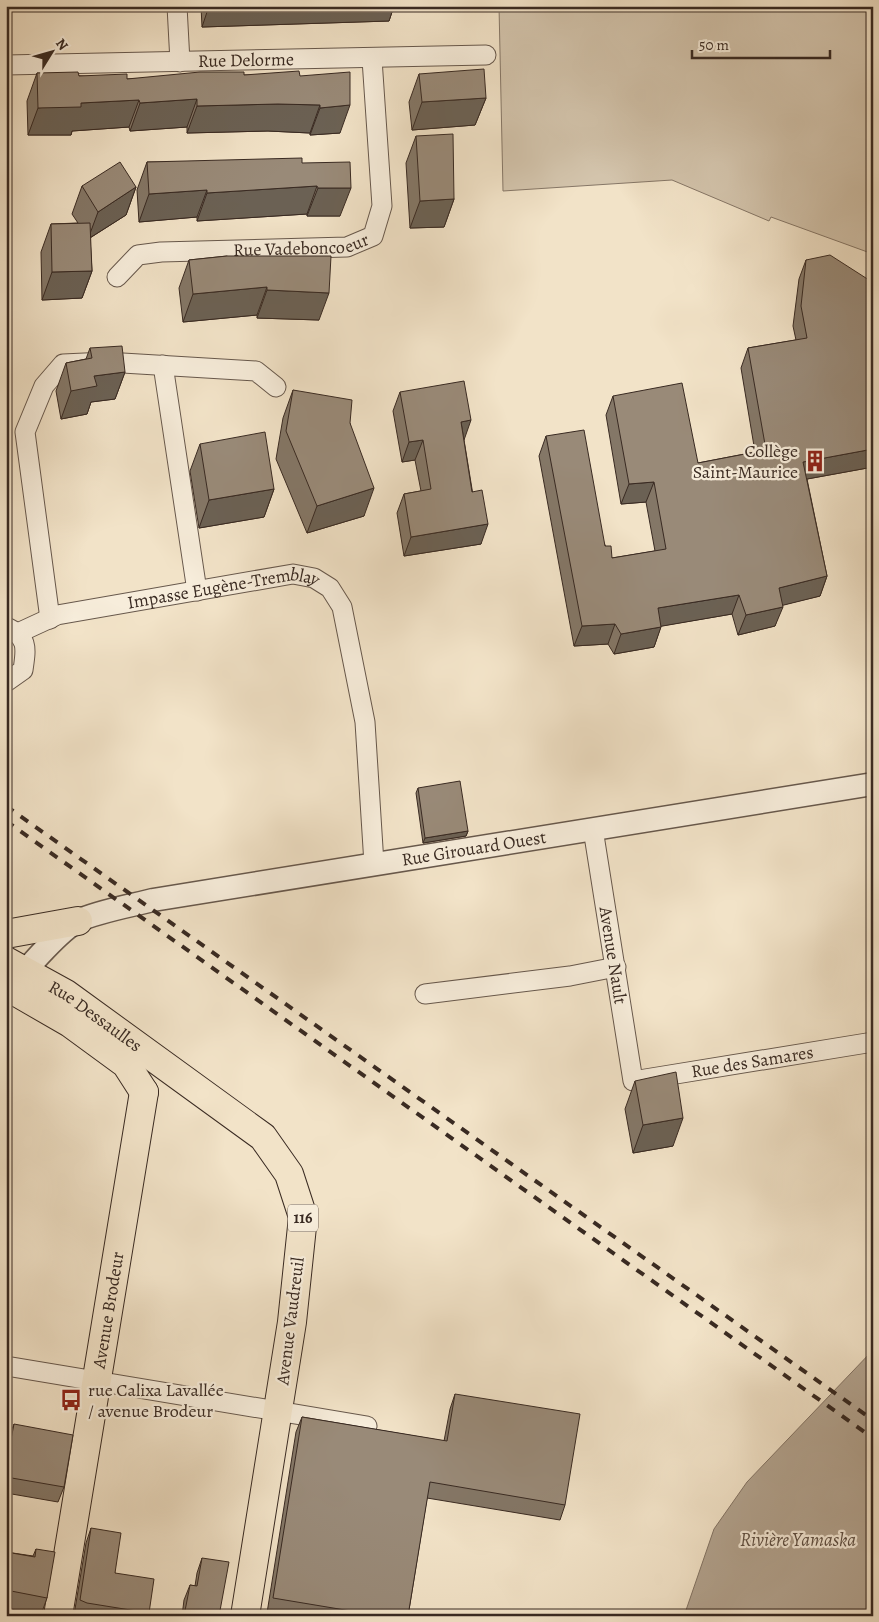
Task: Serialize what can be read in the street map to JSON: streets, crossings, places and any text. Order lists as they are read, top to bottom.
{
  "streets": {
    "main road": [
      "Rue Dessaulles",
      "116",
      "Avenue Brodeur",
      "Avenue Vaudreuil"
    ],
    "street": [
      "Rue Delorme",
      "Rue Vadeboncoeur",
      "Impasse Eugène-Tremblay",
      "Rue Girouard Ouest",
      "Avenue Nault",
      "Rue des Samares"
    ]
  },
  "crossings": [
    ["Rue Delorme", "Rue Vadeboncoeur"],
    ["Impasse Eugène-Tremblay", "Rue Girouard Ouest"],
    ["Rue Girouard Ouest", "Avenue Nault"],
    ["Avenue Nault", "Rue des Samares"],
    ["Rue Dessaulles", "Avenue Brodeur"],
    ["Rue Dessaulles", "Avenue Vaudreuil"]
  ],
  "water": ["Rivière Yamaska"],
  "places": {
    "building": ["Collège Saint-Maurice"],
    "bus stop": ["rue Calixa Lavallée / avenue Brodeur"]
  },
  "scale_bar": "50 m",
  "north": "top right"
}
